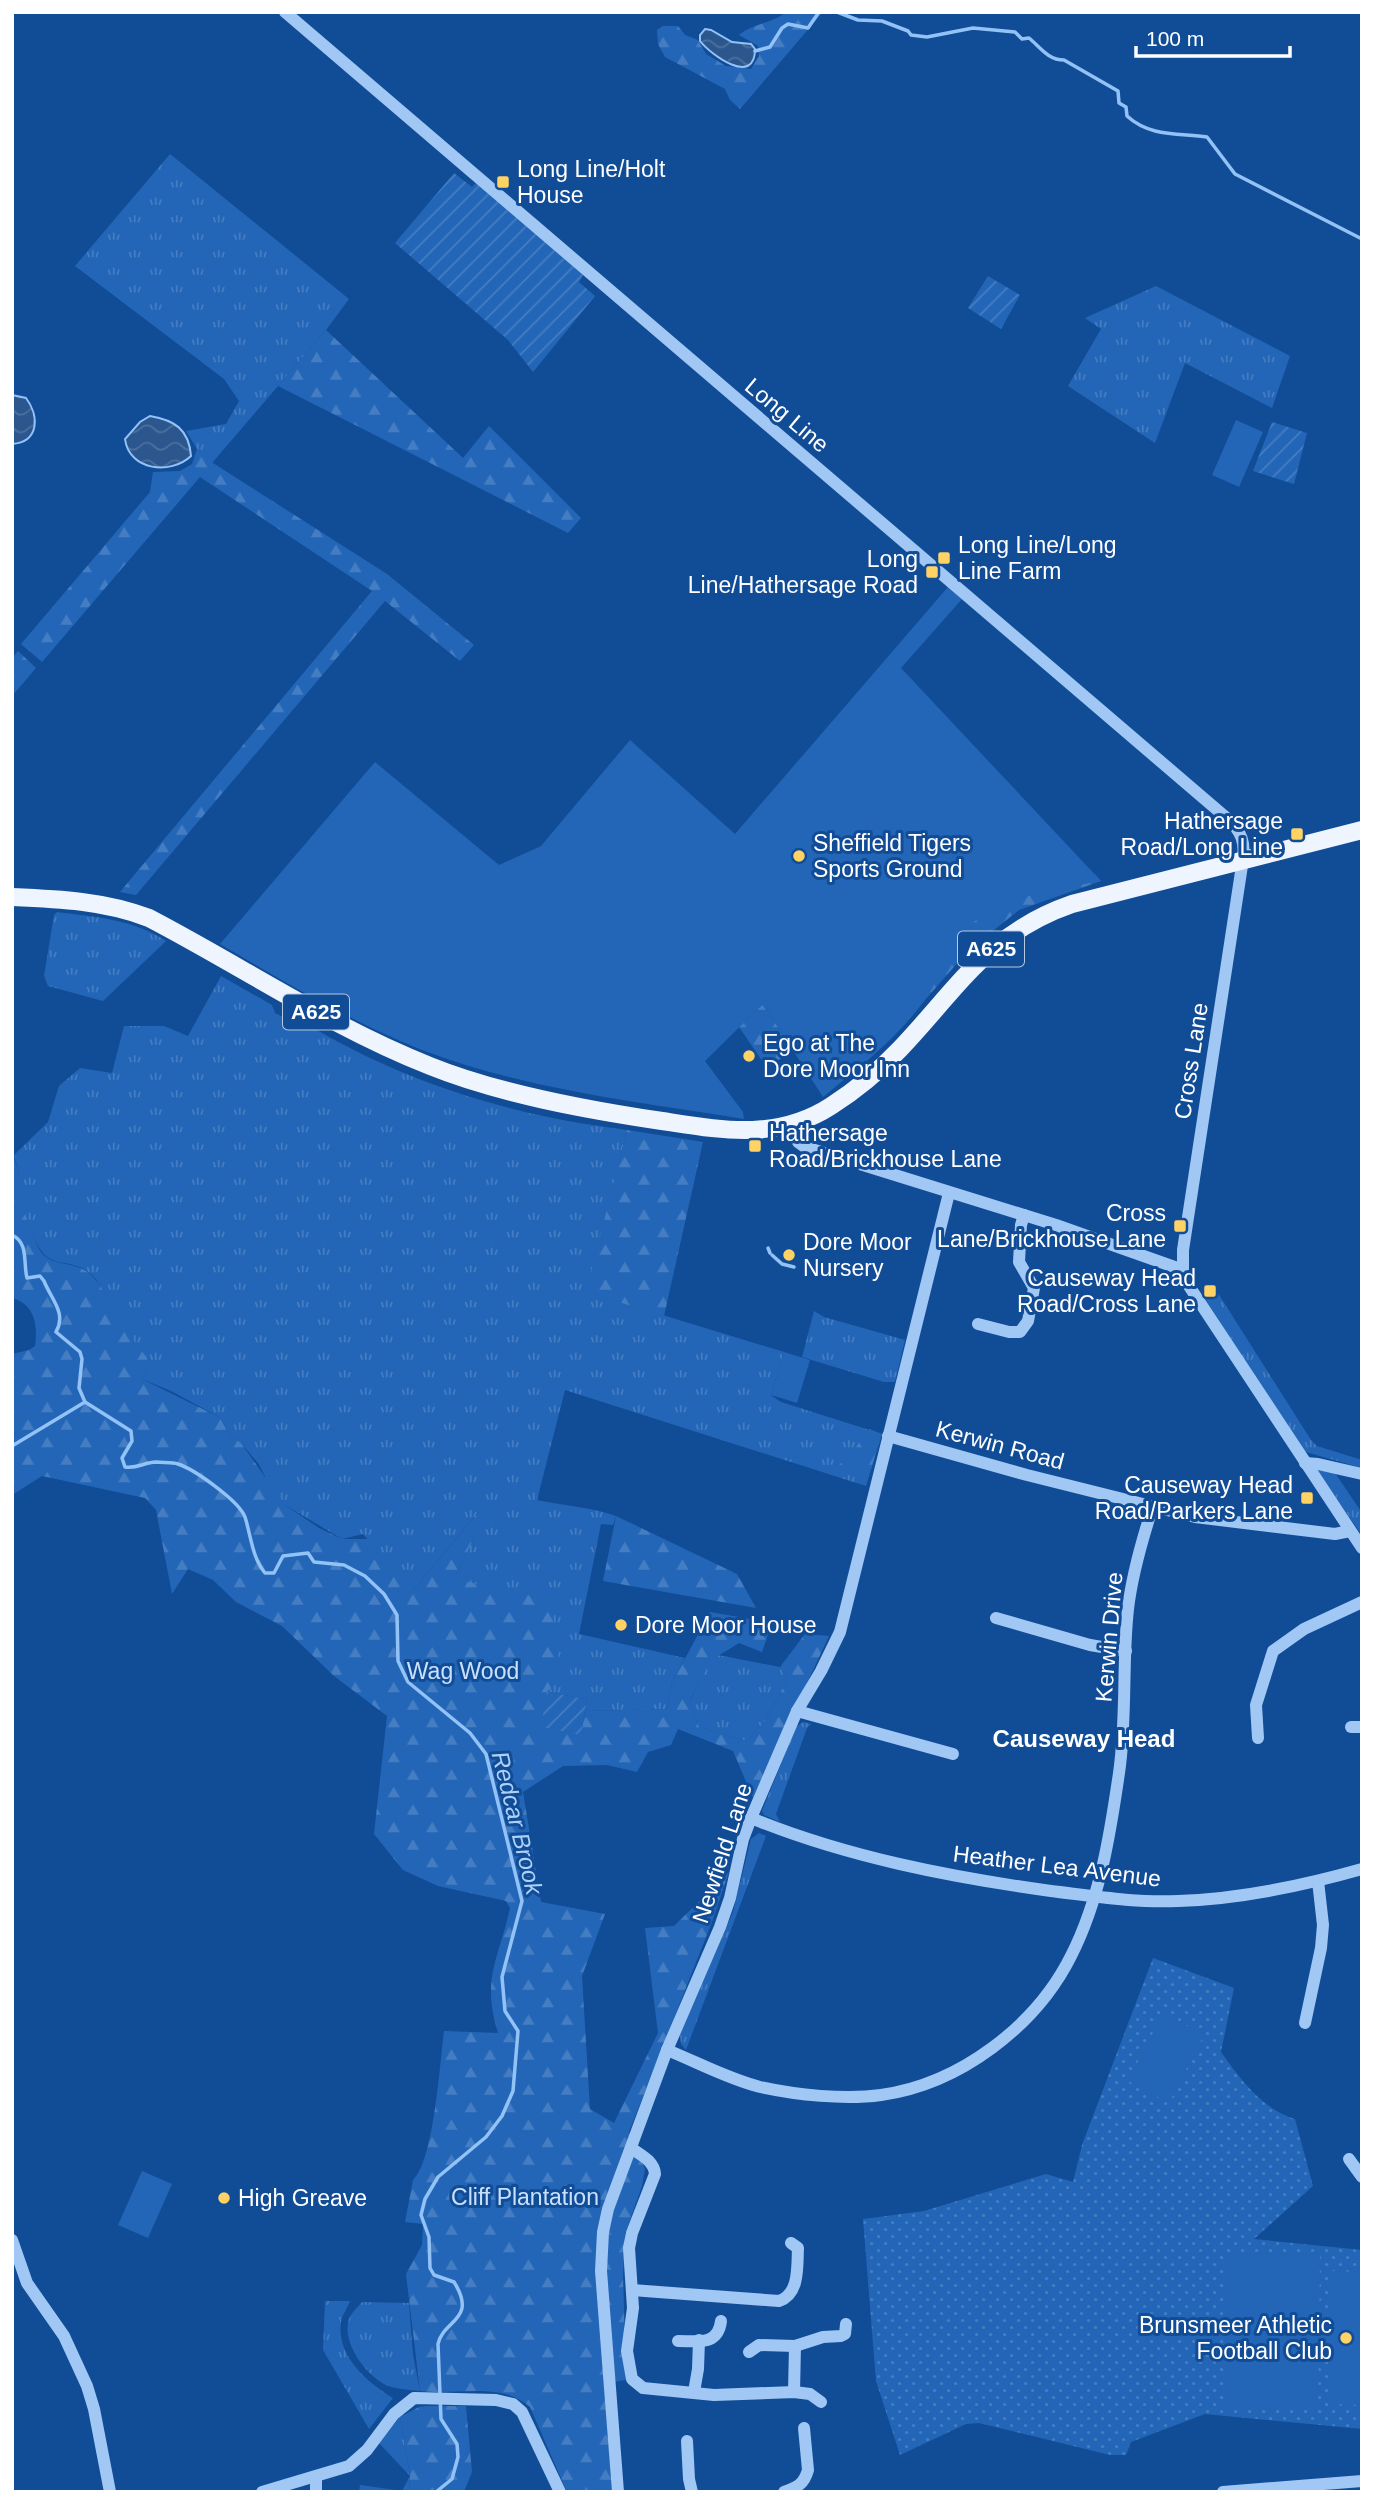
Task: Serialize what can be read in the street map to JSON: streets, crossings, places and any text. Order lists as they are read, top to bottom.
{
  "streets": {
    "main road": ["A625"],
    "street": [
      "Long Line",
      "Cross Lane",
      "Kerwin Road",
      "Kerwin Drive",
      "Newfield Lane",
      "Heather Lea Avenue"
    ]
  },
  "crossings": [
    ["Long Line", "A625"],
    ["Long Line", "Cross Lane"],
    ["A625", "Cross Lane"],
    ["Kerwin Road", "Kerwin Drive"],
    ["Kerwin Road", "Newfield Lane"],
    ["Kerwin Drive", "Newfield Lane"],
    ["Kerwin Drive", "Heather Lea Avenue"],
    ["Newfield Lane", "Heather Lea Avenue"]
  ],
  "districts": ["Causeway Head"],
  "water": ["Redcar Brook"],
  "parks": ["Wag Wood", "Cliff Plantation"],
  "places": {
    "transit": [
      "Long Line/Holt House",
      "Long Line/Long Line Farm",
      "Long Line/Hathersage Road",
      "Hathersage Road/Long Line",
      "Hathersage Road/Brickhouse Lane",
      "Cross Lane/Brickhouse Lane",
      "Causeway Head Road/Cross Lane",
      "Causeway Head Road/Parkers Lane"
    ],
    "other": [
      "Sheffield Tigers Sports Ground",
      "Ego at The Dore Moor Inn",
      "Dore Moor Nursery",
      "Dore Moor House",
      "High Greave",
      "Brunsmeer Athletic Football Club"
    ]
  },
  "scale_bar": "100 m"
}
